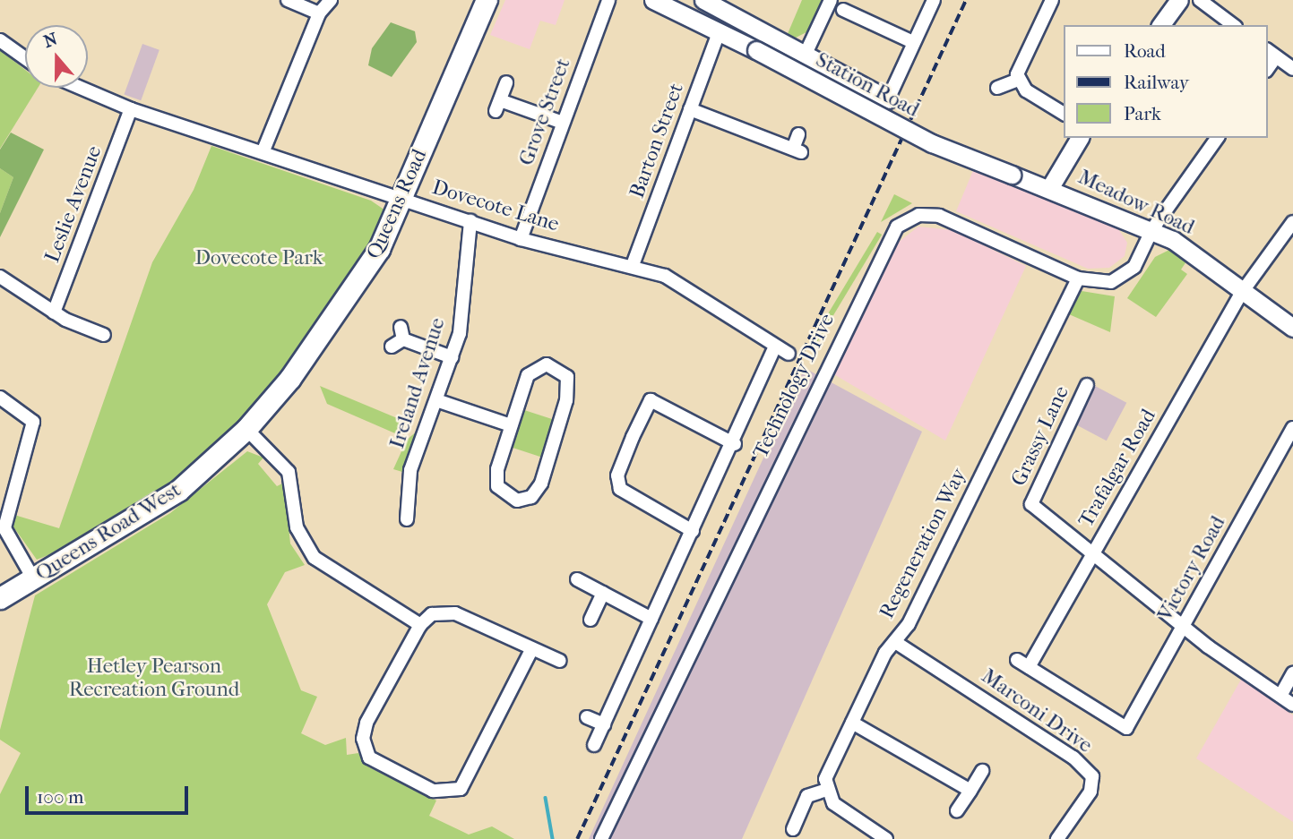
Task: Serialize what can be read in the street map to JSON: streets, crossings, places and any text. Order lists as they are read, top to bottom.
{
  "streets": {
    "main road": ["Queens Road", "Queens Road West"],
    "street": [
      "Station Road",
      "Grove Street",
      "Barton Street",
      "Meadow Road",
      "Leslie Avenue",
      "Dovecote Lane",
      "Ireland Avenue",
      "Technology Drive",
      "Grassy Lane",
      "Trafalgar Road",
      "Regeneration Way",
      "Victory Road",
      "Marconi Drive"
    ]
  },
  "crossings": [
    ["Station Road", "Barton Street"],
    ["Station Road", "Meadow Road"],
    ["Grove Street", "Dovecote Lane"],
    ["Barton Street", "Dovecote Lane"],
    ["Meadow Road", "Technology Drive"],
    ["Meadow Road", "Trafalgar Road"],
    ["Leslie Avenue", "Dovecote Lane"],
    ["Queens Road", "Dovecote Lane"],
    ["Queens Road", "Queens Road West"],
    ["Dovecote Lane", "Ireland Avenue"],
    ["Technology Drive", "Regeneration Way"],
    ["Grassy Lane", "Trafalgar Road"],
    ["Trafalgar Road", "Victory Road"],
    ["Regeneration Way", "Marconi Drive"]
  ],
  "parks": ["Dovecote Park", "Hetley Pearson Recreation Ground"],
  "legend": ["Road", "Railway", "Park"],
  "scale_bar": "100 m",
  "north": "top"
}
